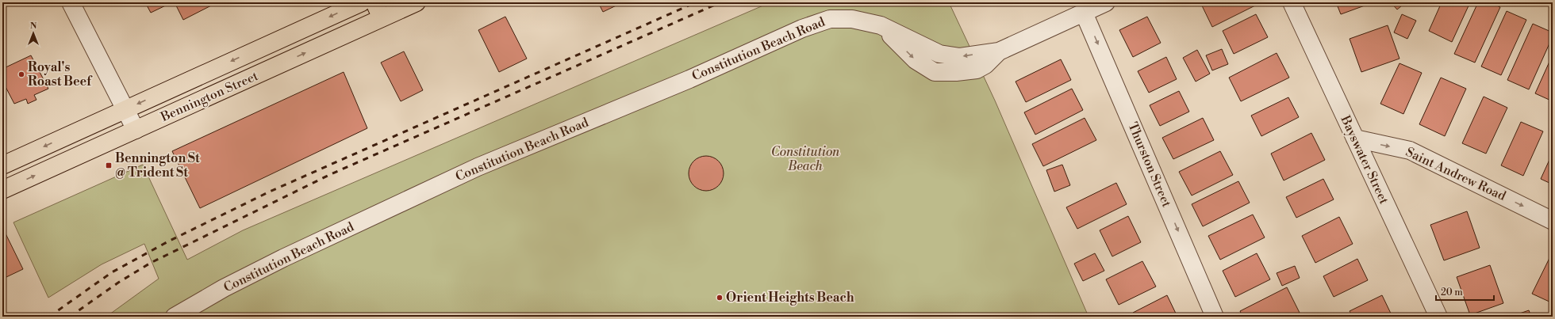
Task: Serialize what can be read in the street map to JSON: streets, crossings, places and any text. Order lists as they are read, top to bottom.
{
  "streets": {
    "main road": ["Bennington Street"],
    "street": [
      "Constitution Beach Road",
      "Bayswater Street",
      "Thurston Street",
      "Saint Andrew Road"
    ]
  },
  "crossings": [
    ["Constitution Beach Road", "Thurston Street"],
    ["Bayswater Street", "Saint Andrew Road"]
  ],
  "one_way": ["Thurston Street", "Saint Andrew Road"],
  "parks": ["Constitution Beach"],
  "places": {
    "other": ["Royal's Roast Beef", "Orient Heights Beach"],
    "transit": ["Bennington St @ Trident St"]
  },
  "scale_bar": "20 m",
  "north": "top"
}
